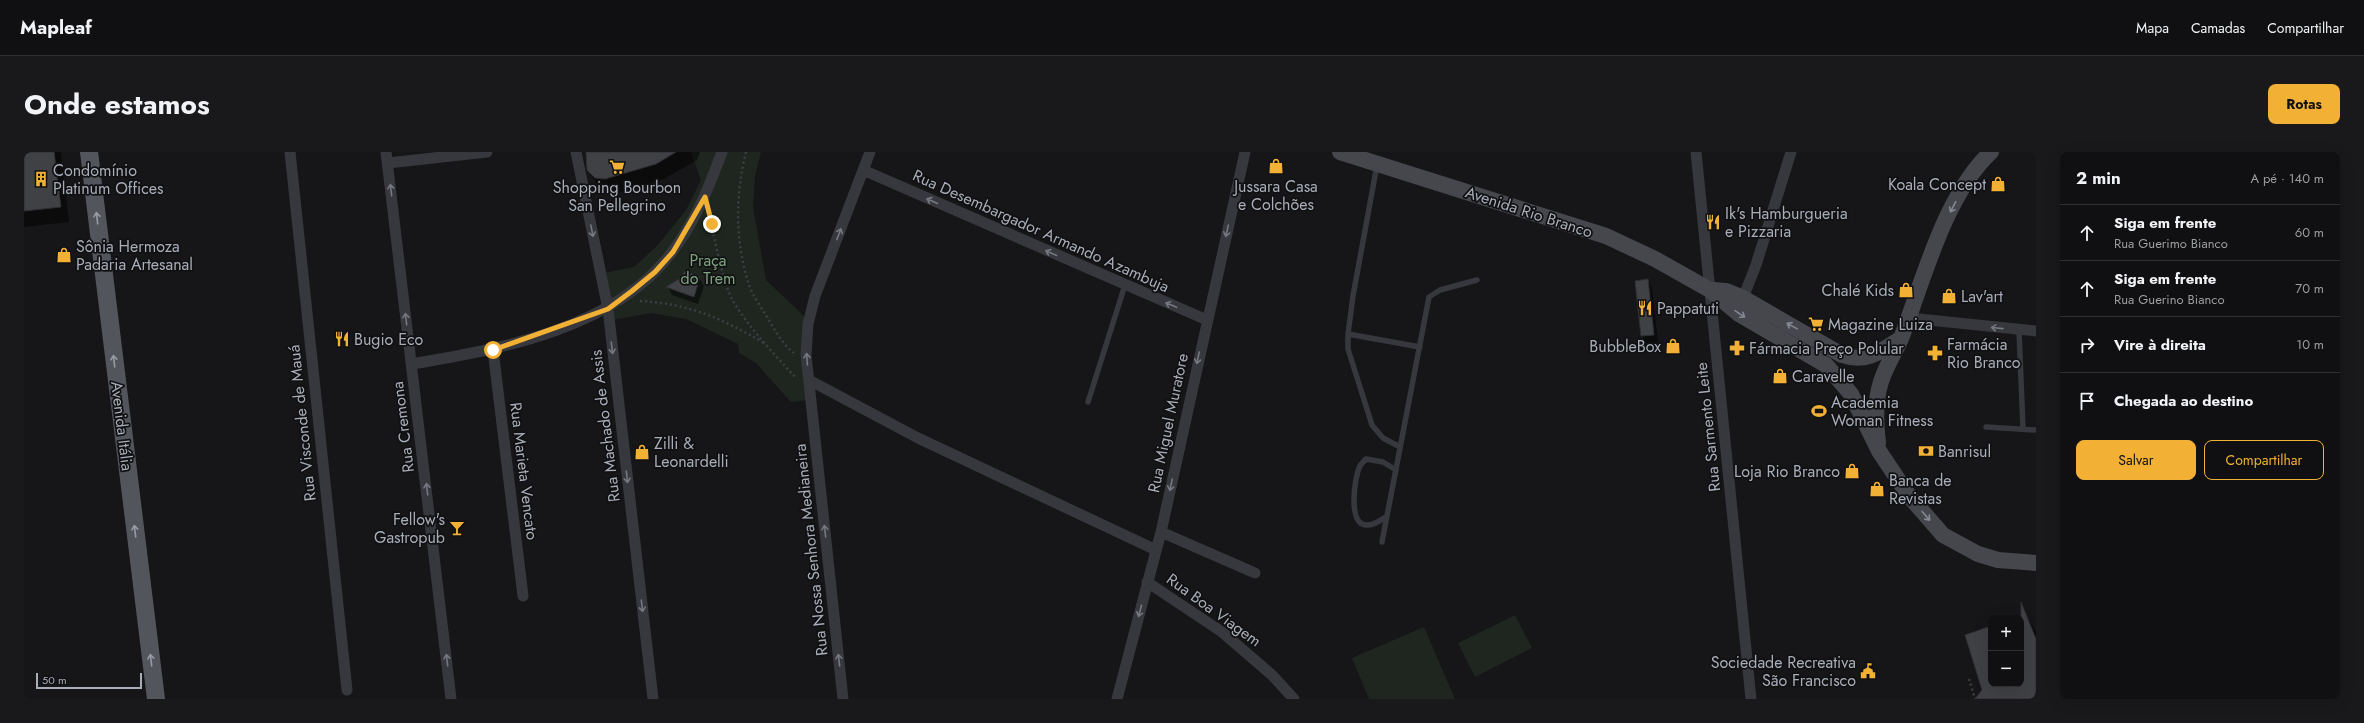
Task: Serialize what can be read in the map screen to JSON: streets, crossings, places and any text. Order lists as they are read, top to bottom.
{
  "streets": {
    "main road": ["Avenida Rio Branco", "Avenida Itália"],
    "street": [
      "Rua Desembargador Armando Azambuja",
      "Rua Visconde de Mauá",
      "Rua Miguel Muratore",
      "Rua Machado de Assis",
      "Rua Cremona",
      "Rua Sarmento Leite",
      "Rua Marieta Vencato",
      "Rua Nossa Senhora Medianeira",
      "Rua Boa Viagem"
    ]
  },
  "crossings": [
    ["Avenida Rio Branco", "Rua Sarmento Leite"],
    ["Rua Desembargador Armando Azambuja", "Rua Miguel Muratore"],
    ["Rua Desembargador Armando Azambuja", "Rua Nossa Senhora Medianeira"],
    ["Rua Miguel Muratore", "Rua Boa Viagem"]
  ],
  "one_way": [
    "Rua Desembargador Armando Azambuja",
    "Rua Miguel Muratore",
    "Avenida Itália",
    "Rua Machado de Assis",
    "Rua Cremona",
    "Rua Nossa Senhora Medianeira"
  ],
  "parks": ["Praça do Trem"],
  "places": {
    "shop": [
      "Jussara Casa e Colchões",
      "Koala Concept",
      "Sônia Hermoza Padaria Artesanal",
      "Chalé Kids",
      "Lav'art",
      "BubbleBox",
      "Caravelle",
      "Zilli & Leonardelli",
      "Loja Rio Branco",
      "Banca de Revistas"
    ],
    "supermarket": ["Shopping Bourbon San Pellegrino", "Magazine Luiza"],
    "building": ["Condomínio Platinum Offices"],
    "restaurant": ["Ik's Hamburgueria e Pizzaria", "Pappatuti", "Bugio Eco"],
    "pharmacy": ["Fármacia Preço Polular", "Farmácia Rio Branco"],
    "sports": ["Academia Woman Fitness"],
    "bank": ["Banrisul"],
    "bar": ["Fellow's Gastropub"],
    "public building": ["Sociedade Recreativa São Francisco"]
  },
  "scale_bar": "50 m",
  "page": {
    "header": "Mapleaf",
    "nav": ["Mapa", "Camadas", "Compartilhar"],
    "title": "Onde estamos",
    "buttons": [
      "Rotas",
      ["Salvar", "Compartilhar"]
    ],
    "heading": ["2 min", "A pé · 140 m"],
    "list": [
      ["Siga em frente", "Rua Guerimo Bianco", "60 m"],
      ["Siga em frente", "Rua Guerino Bianco", "70 m"],
      ["Vire à direita", "10 m"],
      "Chegada ao destino"
    ],
    "map_buttons": ["+", "−"],
    "scale": "50 m"
  }
}
